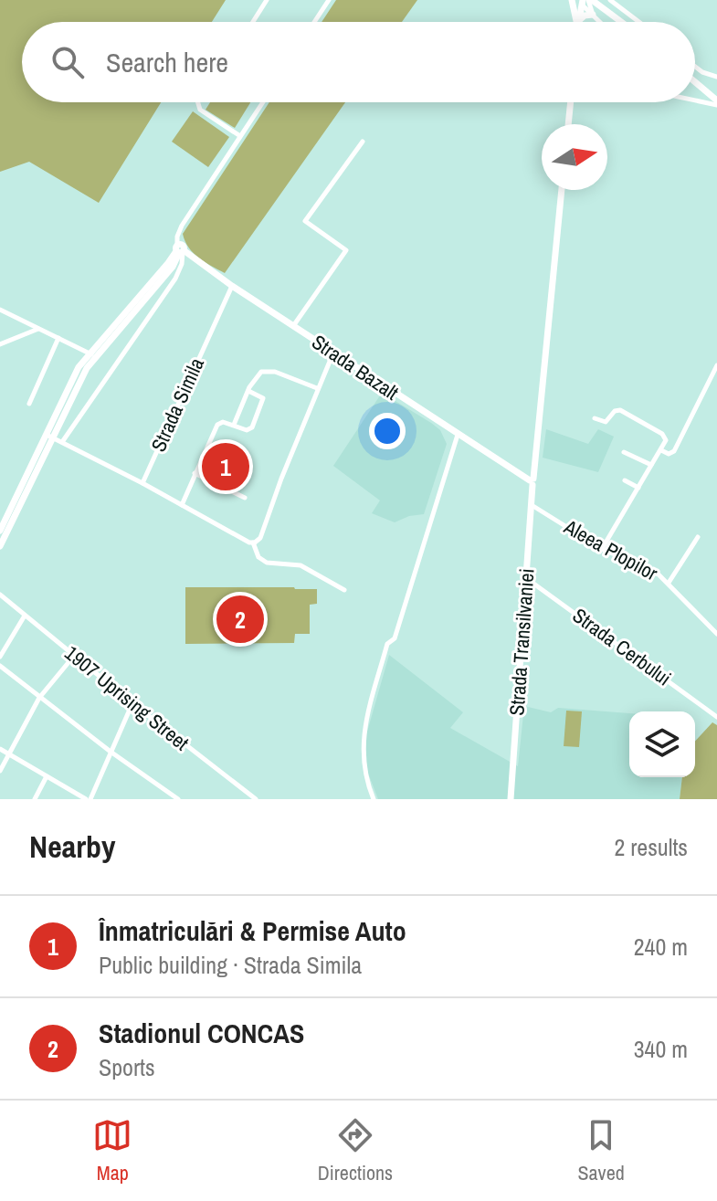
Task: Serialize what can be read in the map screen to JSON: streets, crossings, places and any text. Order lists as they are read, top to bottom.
{
  "streets": {
    "main road": ["Strada Bazalt", "Strada Transilvaniei"],
    "street": [
      "Strada Simila",
      "Aleea Plopilor",
      "Strada Cerbului",
      "1907 Uprising Street"
    ]
  },
  "crossings": [
    ["Strada Bazalt", "Strada Simila"],
    ["Strada Bazalt", "Strada Transilvaniei"],
    ["Aleea Plopilor", "Strada Transilvaniei"],
    ["Strada Transilvaniei", "Strada Cerbului"]
  ],
  "north": "right",
  "page": {
    "search": "Search here",
    "pins": ["1", "2"],
    "heading": ["Nearby", "2 results"],
    "list": [
      {
        "mark": "1",
        "name": "Înmatriculări & Permise Auto",
        "note": "Public building · Strada Simila",
        "value": "240 m"
      },
      {
        "mark": "2",
        "name": "Stadionul CONCAS",
        "note": "Sports",
        "value": "340 m"
      }
    ],
    "nav": ["Map", "Directions", "Saved"]
  }
}
